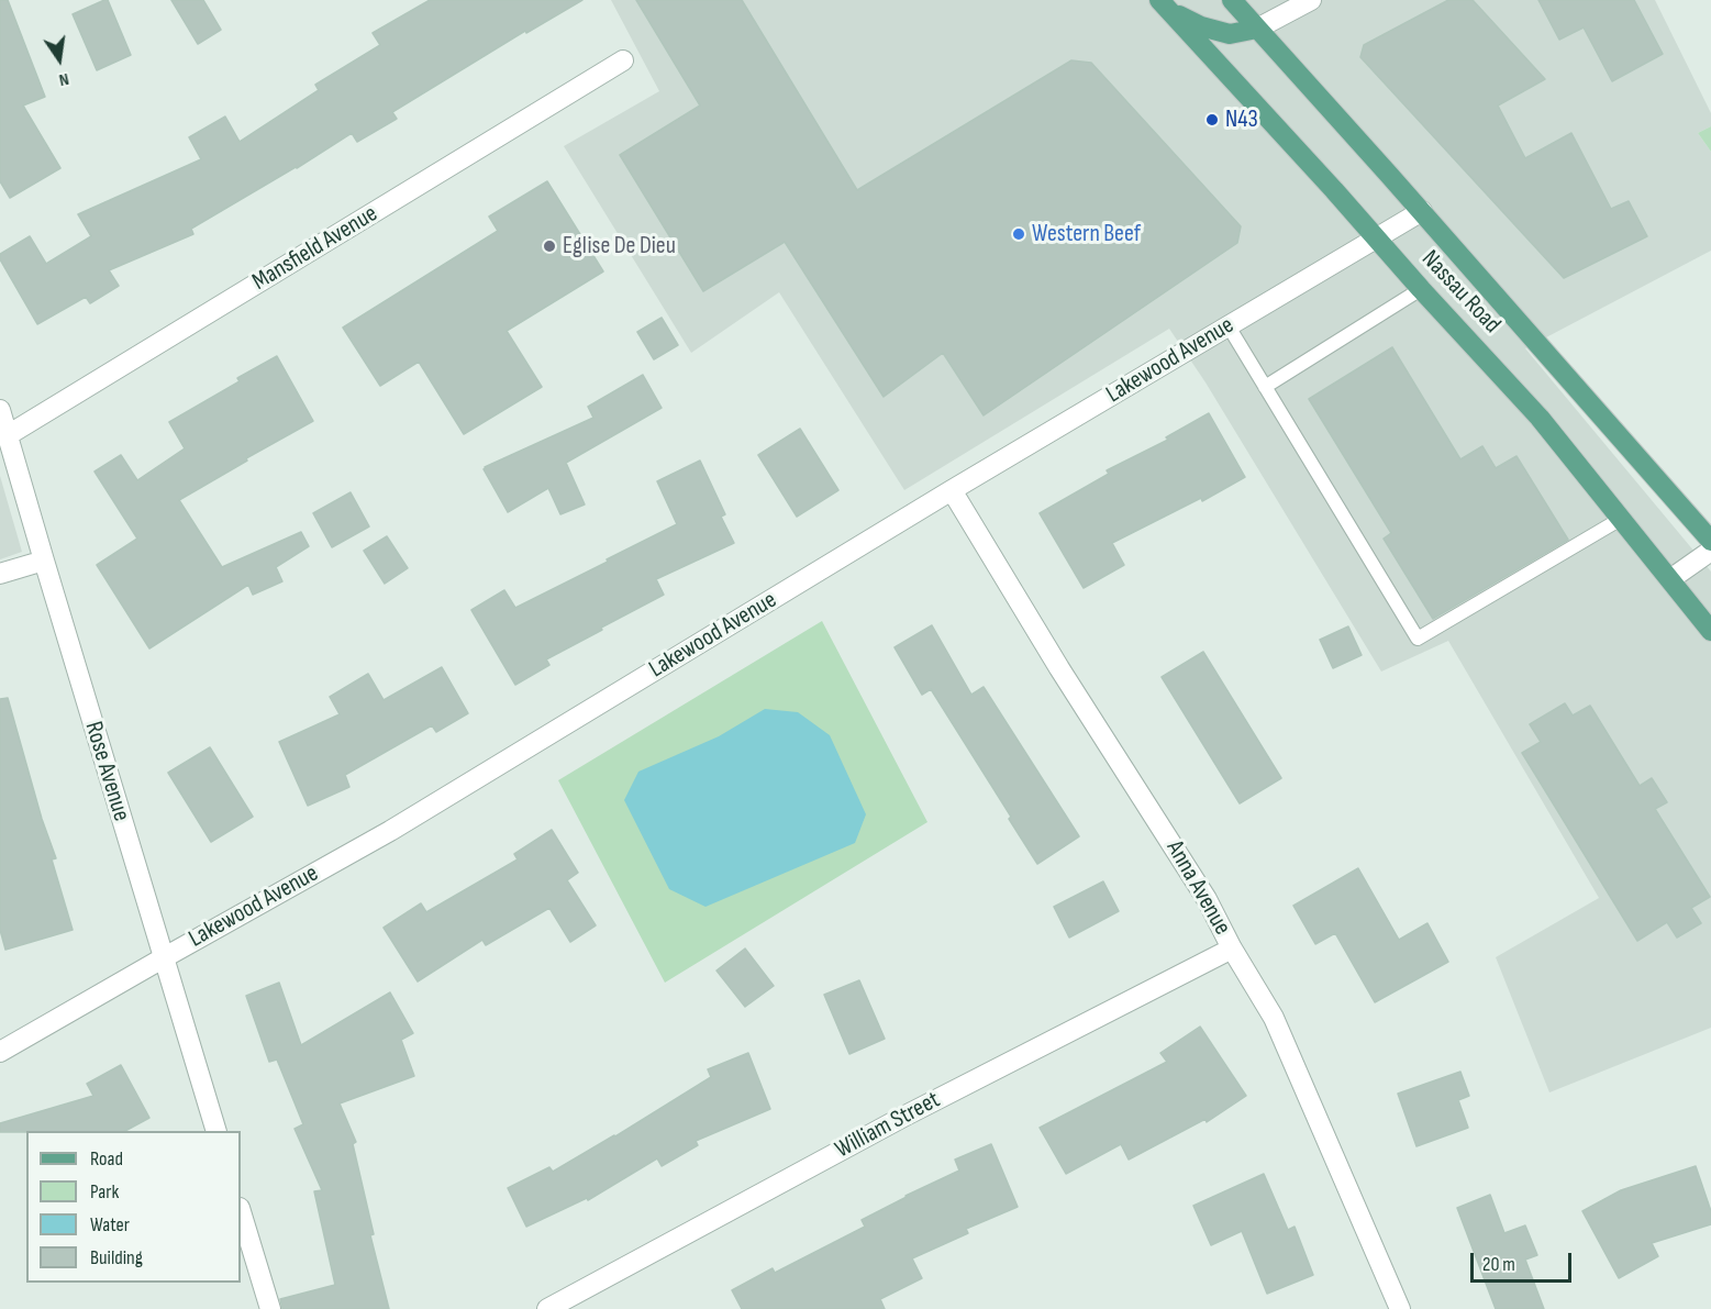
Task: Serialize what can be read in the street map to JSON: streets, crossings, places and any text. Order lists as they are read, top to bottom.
{
  "streets": {
    "main road": ["Nassau Road"],
    "street": [
      "Mansfield Avenue",
      "Lakewood Avenue",
      "Rose Avenue",
      "Anna Avenue",
      "William Street"
    ]
  },
  "crossings": [
    ["Mansfield Avenue", "Rose Avenue"],
    ["Nassau Road", "Lakewood Avenue"],
    ["Lakewood Avenue", "Rose Avenue"],
    ["Lakewood Avenue", "Anna Avenue"],
    ["Anna Avenue", "William Street"]
  ],
  "places": ["N43", "Western Beef", "Eglise De Dieu"],
  "legend": [
    "Road",
    "Park",
    "Water",
    "Building"
  ],
  "scale_bar": "20 m",
  "north": "bottom"
}
